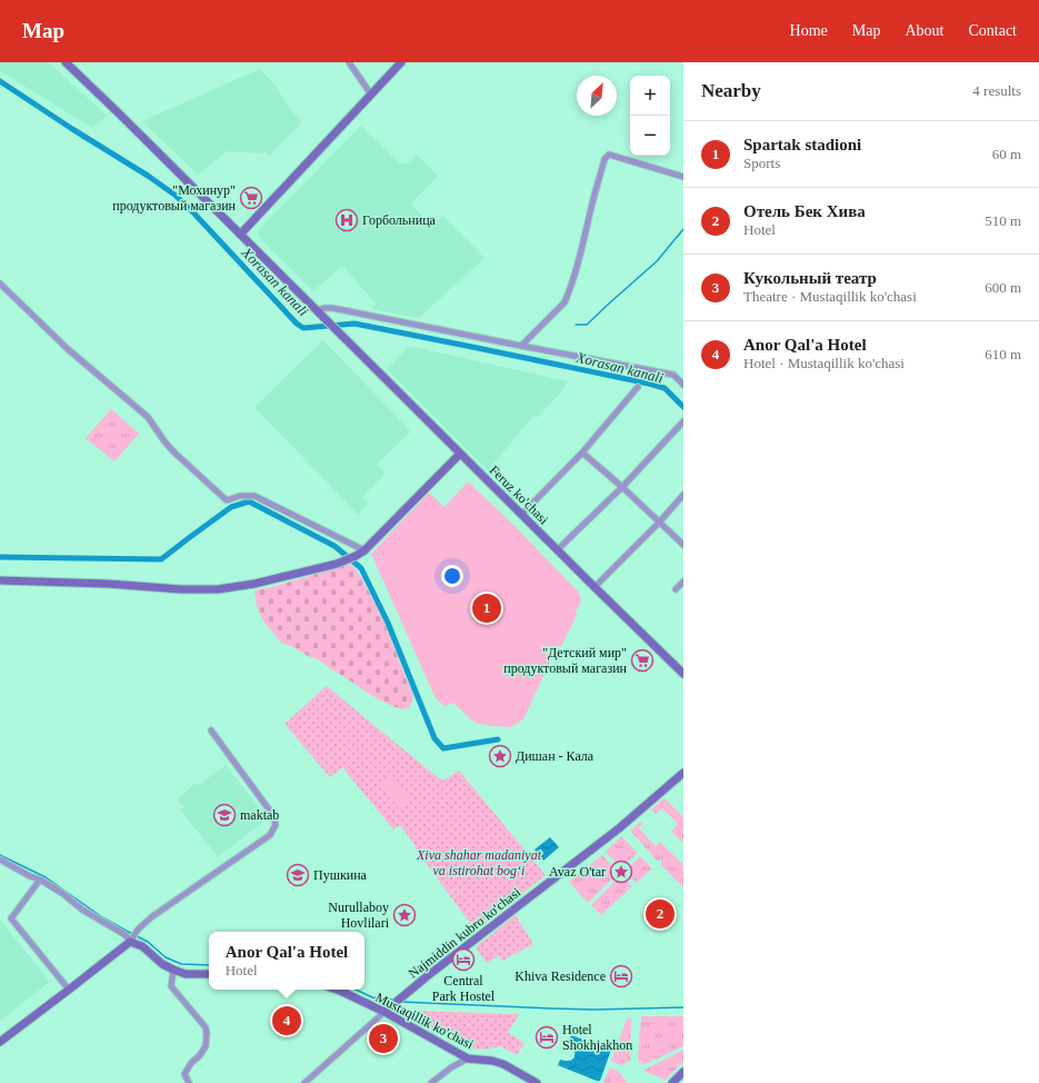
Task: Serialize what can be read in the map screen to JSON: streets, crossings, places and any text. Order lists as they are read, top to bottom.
{
  "streets": {
    "main road": ["Feruz ko'chasi", "Najmiddin kubro ko'chasi", "Mustaqillik ko'chasi"]
  },
  "crossings": [
    ["Najmiddin kubro ko'chasi", "Mustaqillik ko'chasi"]
  ],
  "water": ["Xorasan kanali"],
  "parks": ["Xiva shahar madaniyat va istirohat bogʻi"],
  "places": {
    "supermarket": ["\"Мохинур\" продуктовый магазин", "\"Детский мир\" продуктовый магазин"],
    "hospital": ["Горбольница"],
    "place": ["Дишан - Кала", "Avaz O'tar", "Nurullaboy Hovlilari"],
    "school or university": ["maktab", "Пушкина"],
    "hotel": ["Central Park Hostel", "Khiva Residence", "Hotel Shokhjakhon"]
  },
  "north": "top right",
  "page": {
    "header": "Map",
    "nav": [
      "Home",
      "Map",
      "About",
      "Contact"
    ],
    "heading": ["Nearby", "4 results"],
    "map_buttons": ["+", "−"],
    "list": [
      {
        "mark": "1",
        "name": "Spartak stadioni",
        "note": "Sports",
        "value": "60 m"
      },
      {
        "mark": "2",
        "name": "Отель Бек Хива",
        "note": "Hotel",
        "value": "510 m"
      },
      {
        "mark": "3",
        "name": "Кукольный театр",
        "note": "Theatre · Mustaqillik ko'chasi",
        "value": "600 m"
      },
      {
        "mark": "4",
        "name": "Anor Qal'a Hotel",
        "note": "Hotel · Mustaqillik ko'chasi",
        "value": "610 m"
      }
    ],
    "pins": [
      "1",
      "2",
      "4",
      "3"
    ],
    "popup": ["Anor Qal'a Hotel", "Hotel"]
  }
}
